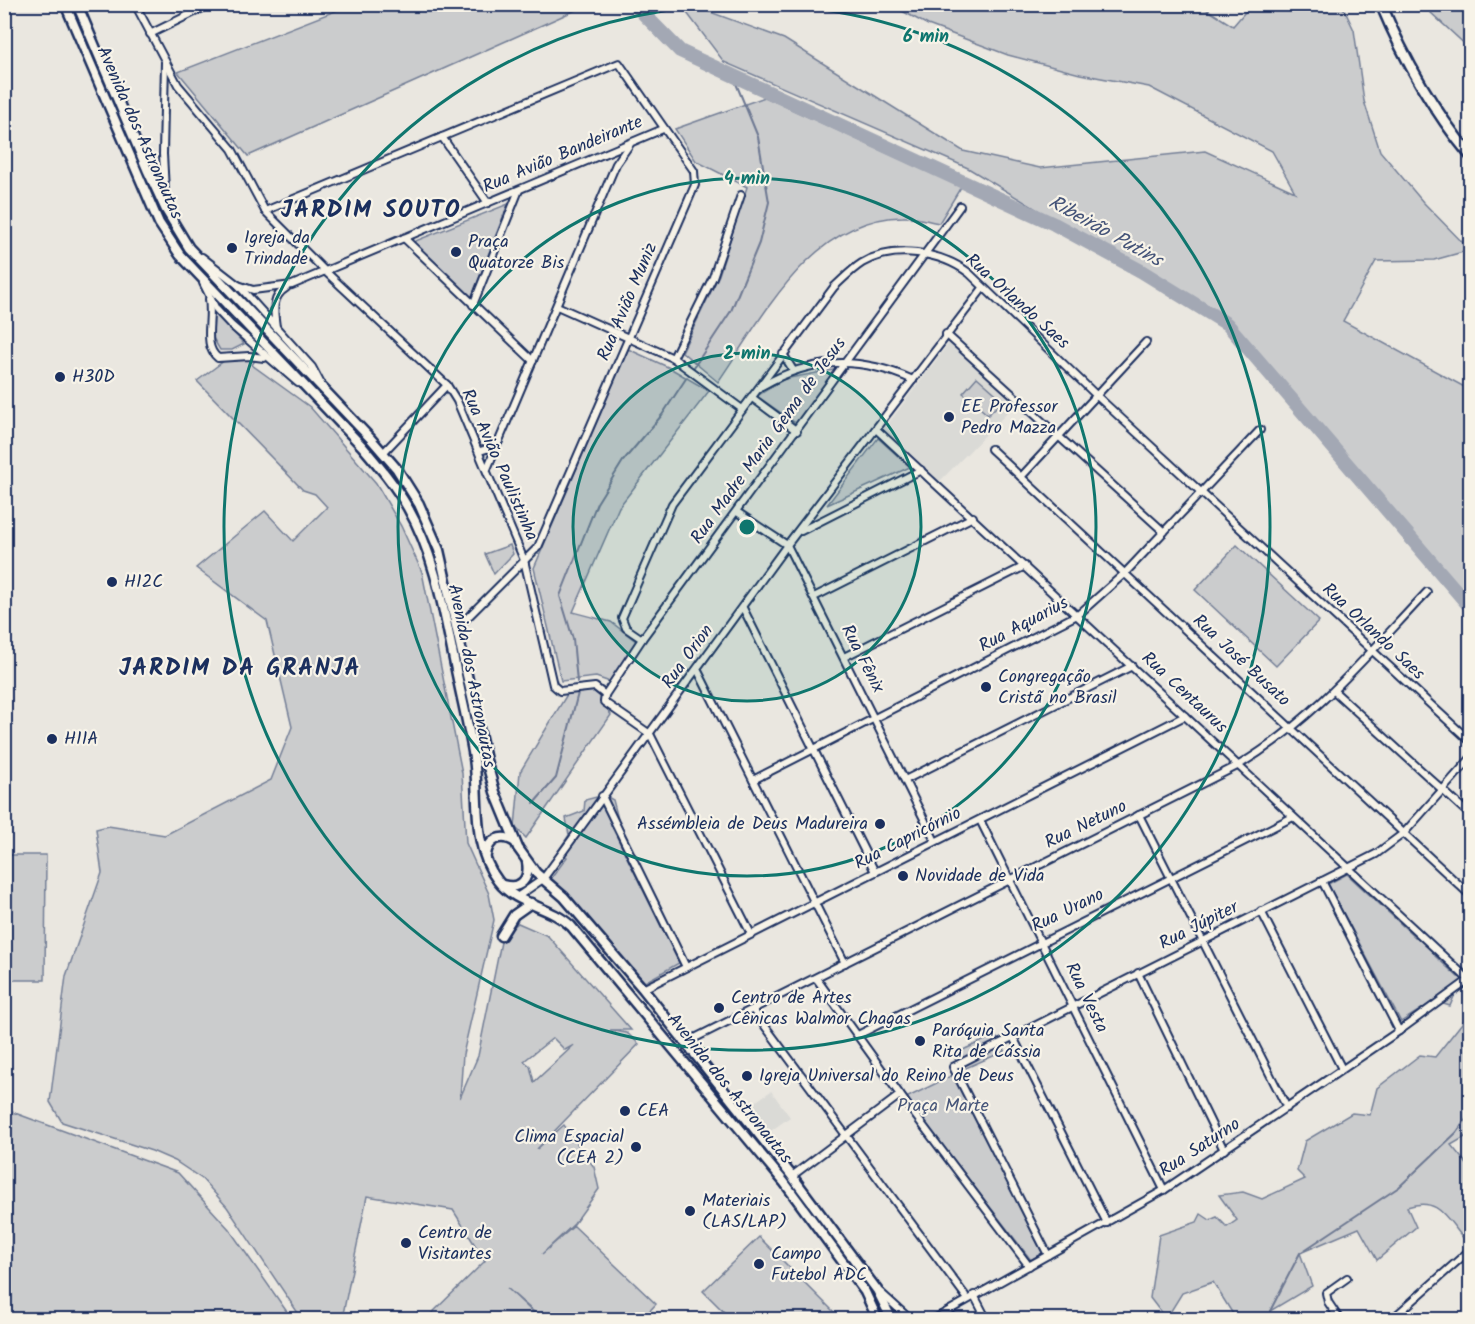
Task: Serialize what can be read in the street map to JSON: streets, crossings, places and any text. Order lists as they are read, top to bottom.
{
  "streets": {
    "main road": ["Avenida dos Astronautas"],
    "street": [
      "Rua Avião Bandeirante",
      "Rua Avião Muniz",
      "Rua Orlando Saes",
      "Rua Madre Maria Gema de Jesus",
      "Rua Avião Paulistinha",
      "Rua Aquarius",
      "Rua Orion",
      "Rua Fênix",
      "Rua José Busato",
      "Rua Centaurus",
      "Rua Netuno",
      "Rua Capricórnio",
      "Rua Urano",
      "Rua Júpiter",
      "Rua Vesta",
      "Rua Saturno"
    ]
  },
  "crossings": [
    ["Avenida dos Astronautas", "Rua Avião Muniz"],
    ["Avenida dos Astronautas", "Rua Orion"],
    ["Avenida dos Astronautas", "Rua Netuno"],
    ["Avenida dos Astronautas", "Rua Capricórnio"],
    ["Rua Avião Bandeirante", "Rua Avião Muniz"],
    ["Rua Avião Bandeirante", "Rua Avião Paulistinha"],
    ["Rua Avião Muniz", "Rua Avião Paulistinha"],
    ["Rua Orlando Saes", "Rua Madre Maria Gema de Jesus"],
    ["Rua Orlando Saes", "Rua Aquarius"],
    ["Rua Orlando Saes", "Rua Orion"],
    ["Rua Orlando Saes", "Rua Netuno"],
    ["Rua Madre Maria Gema de Jesus", "Rua Avião Paulistinha"],
    ["Rua Madre Maria Gema de Jesus", "Rua Fênix"],
    ["Rua Aquarius", "Rua Fênix"],
    ["Rua Aquarius", "Rua José Busato"],
    ["Rua Aquarius", "Rua Centaurus"],
    ["Rua Orion", "Rua Fênix"],
    ["Rua Orion", "Rua Centaurus"],
    ["Rua Fênix", "Rua Capricórnio"],
    ["Rua José Busato", "Rua Netuno"],
    ["Rua José Busato", "Rua Júpiter"],
    ["Rua Centaurus", "Rua Netuno"],
    ["Rua Centaurus", "Rua Capricórnio"],
    ["Rua Centaurus", "Rua Urano"],
    ["Rua Centaurus", "Rua Júpiter"],
    ["Rua Centaurus", "Rua Saturno"],
    ["Rua Netuno", "Rua Vesta"],
    ["Rua Capricórnio", "Rua Vesta"],
    ["Rua Urano", "Rua Vesta"],
    ["Rua Júpiter", "Rua Vesta"],
    ["Rua Júpiter", "Rua Saturno"],
    ["Rua Vesta", "Rua Saturno"]
  ],
  "districts": ["JARDIM SOUTO", "JARDIM DA GRANJA"],
  "water": ["Ribeirão Putins"],
  "parks": ["Praça Marte"],
  "places": [
    "Igreja da Trindade",
    "Praça Quatorze Bis",
    "H30D",
    "EE Professor Pedro Mazza",
    "H12C",
    "Congregação Cristã no Brasil",
    "H11A",
    "Assémbleia de Deus Madureira",
    "Novidade de Vida",
    "Centro de Artes Cênicas Walmor Chagas",
    "Paróquia Santa Rita de Cássia",
    "Igreja Universal do Reino de Deus",
    "CEA",
    "Clima Espacial (CEA 2)",
    "Materiais (LAS/LAP)",
    "Centro de Visitantes",
    "Campo Futebol ADC"
  ],
  "rings": ["6 min", "4 min", "2 min"]
}
